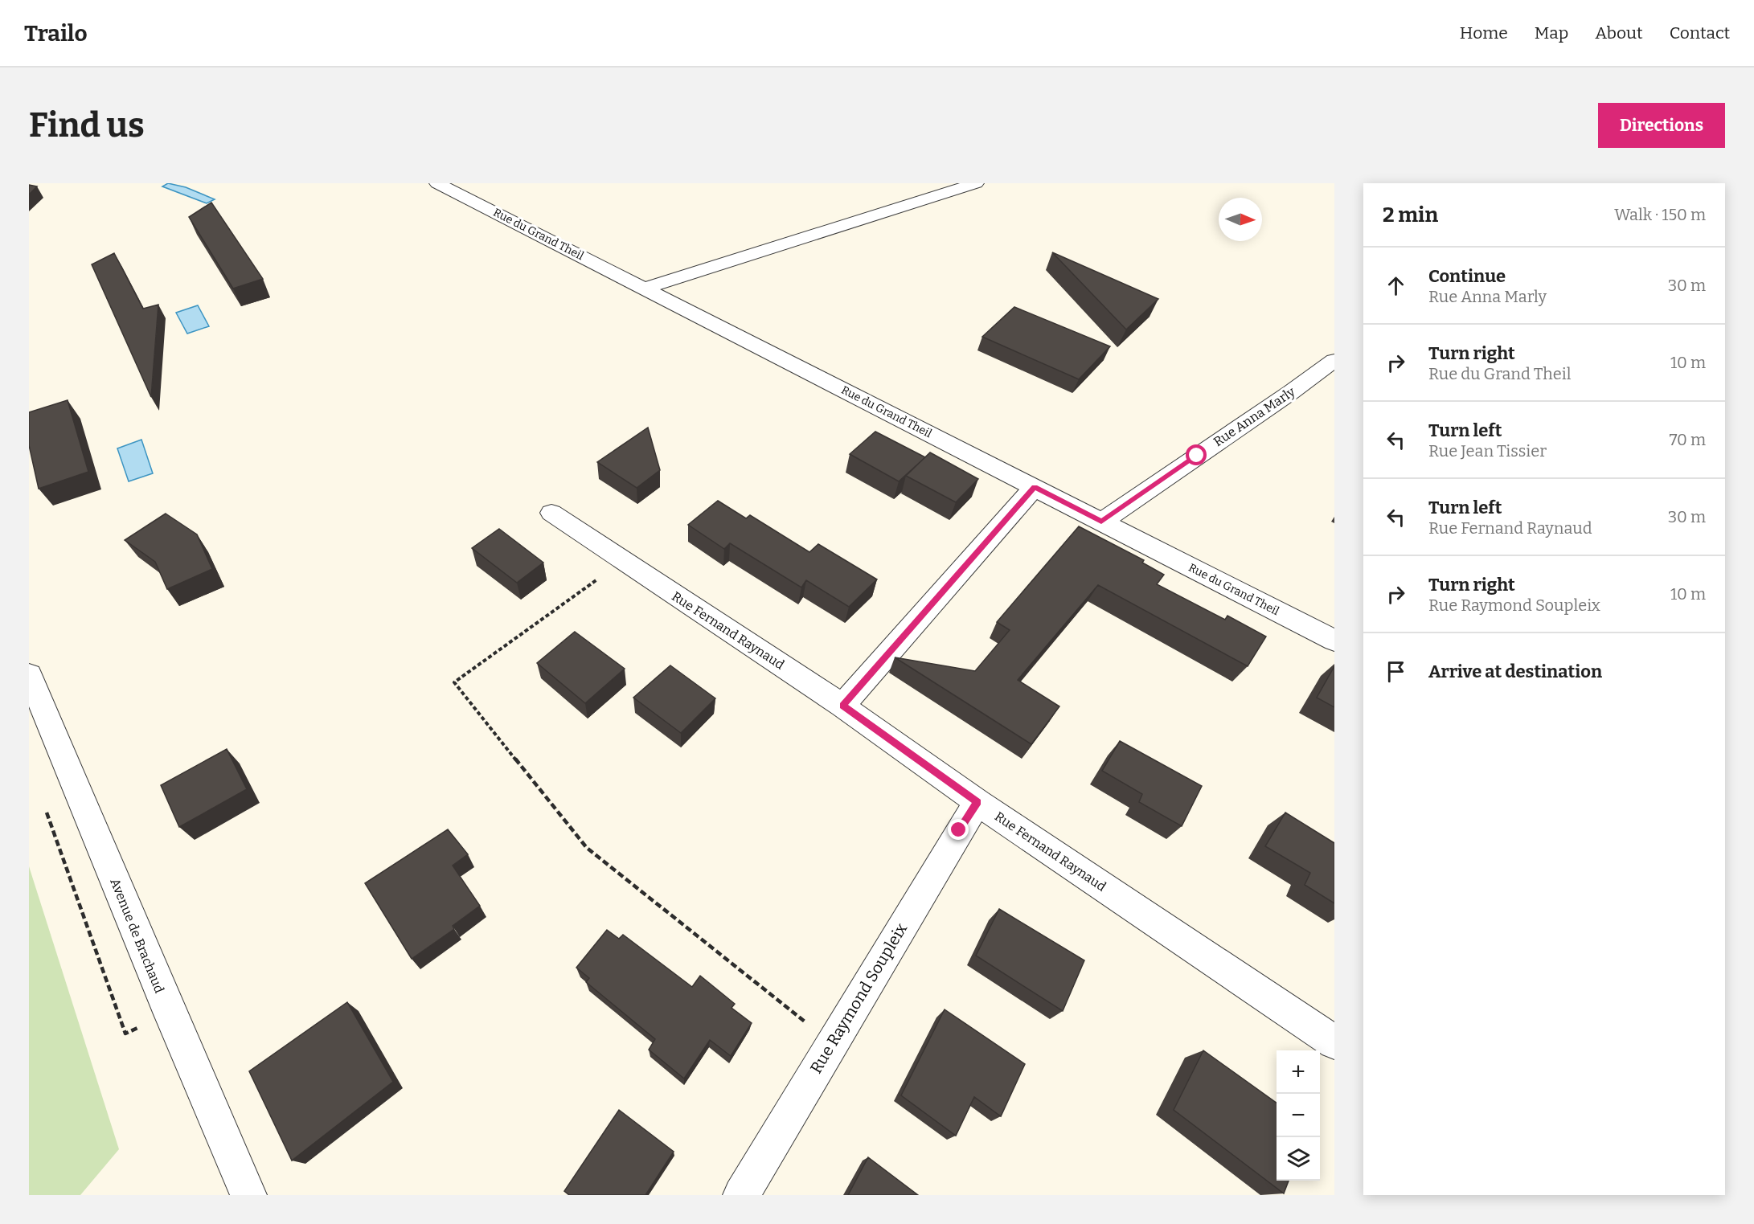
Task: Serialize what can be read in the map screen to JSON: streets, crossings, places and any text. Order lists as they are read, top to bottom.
{
  "streets": {
    "street": [
      "Rue du Grand Theil",
      "Rue Anna Marly",
      "Rue Fernand Raynaud",
      "Avenue de Brachaud",
      "Rue Raymond Soupleix"
    ]
  },
  "crossings": [
    ["Rue du Grand Theil", "Rue Anna Marly"],
    ["Rue Fernand Raynaud", "Rue Raymond Soupleix"]
  ],
  "north": "right",
  "page": {
    "header": "Trailo",
    "nav": [
      "Home",
      "Map",
      "About",
      "Contact"
    ],
    "buttons": "Directions",
    "title": "Find us",
    "heading": ["2 min", "Walk · 150 m"],
    "list": [
      ["Continue", "Rue Anna Marly", "30 m"],
      ["Turn right", "Rue du Grand Theil", "10 m"],
      ["Turn left", "Rue Jean Tissier", "70 m"],
      ["Turn left", "Rue Fernand Raynaud", "30 m"],
      ["Turn right", "Rue Raymond Soupleix", "10 m"],
      "Arrive at destination"
    ],
    "map_buttons": ["+", "−"]
  }
}
